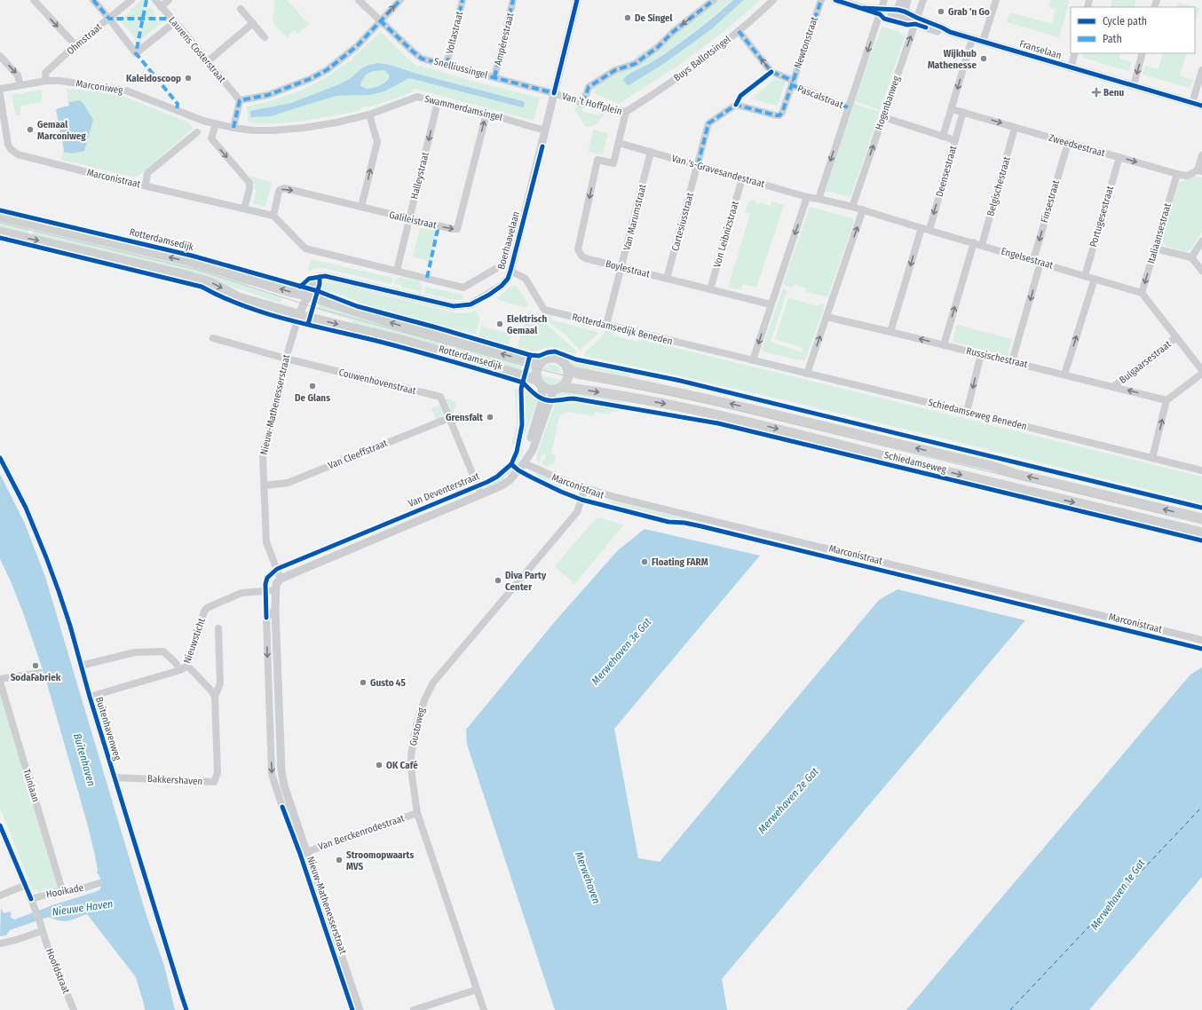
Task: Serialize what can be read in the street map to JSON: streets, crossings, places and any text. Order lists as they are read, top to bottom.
{
  "streets": {
    "main road": ["Rotterdamsedijk", "Schiedamseweg"],
    "street": [
      "Voltastraat",
      "Ohmstraat",
      "Ampèrestraat",
      "Newtonstraat",
      "Laurens Costerstraat",
      "Franselaan",
      "Buys Ballotsingel",
      "Snelliussingel",
      "Marconiweg",
      "Pascalstraat",
      "Hogenbanweg",
      "Van 't Hoffplein",
      "Swammerdamsingel",
      "Zweedsestraat",
      "Van 's-Gravesandestraat",
      "Deensestraat",
      "Halleystraat",
      "Marconistraat",
      "Belgischestraat",
      "Finsestraat",
      "Portugesestraat",
      "Van Marumstraat",
      "Galileistraat",
      "Cartesiusstraat",
      "Italiaansestraat",
      "Von Leibnizstraat",
      "Boerhaavelaan",
      "Engelsestraat",
      "Boylestraat",
      "Rotterdamsedijk Beneden",
      "Russischestraat",
      "Bulgaarsestraat",
      "Couwenhovenstraat",
      "Nieuw-Mathenesserstraat",
      "Schiedamseweg Beneden",
      "Van Cleeffstraat",
      "Van Deventerstraat",
      "Nieuwsticht",
      "Gustoweg",
      "Buitenhavenweg",
      "Bakkershaven",
      "Tuinlaan",
      "Van Berckenrodestraat",
      "Hooikade",
      "Hoofdstraat"
    ]
  },
  "crossings": [
    ["Voltastraat", "Snelliussingel"],
    ["Ohmstraat", "Marconiweg"],
    ["Ampèrestraat", "Snelliussingel"],
    ["Newtonstraat", "Pascalstraat"],
    ["Newtonstraat", "Van 's-Gravesandestraat"],
    ["Newtonstraat", "Cartesiusstraat"],
    ["Franselaan", "Hogenbanweg"],
    ["Franselaan", "Deensestraat"],
    ["Buys Ballotsingel", "Pascalstraat"],
    ["Buys Ballotsingel", "Van 't Hoffplein"],
    ["Snelliussingel", "Van 't Hoffplein"],
    ["Snelliussingel", "Boerhaavelaan"],
    ["Marconiweg", "Swammerdamsingel"],
    ["Hogenbanweg", "Engelsestraat"],
    ["Van 't Hoffplein", "Van 's-Gravesandestraat"],
    ["Van 't Hoffplein", "Boerhaavelaan"],
    ["Van 't Hoffplein", "Boylestraat"],
    ["Swammerdamsingel", "Halleystraat"],
    ["Swammerdamsingel", "Galileistraat"],
    ["Swammerdamsingel", "Boerhaavelaan"],
    ["Zweedsestraat", "Deensestraat"],
    ["Zweedsestraat", "Belgischestraat"],
    ["Zweedsestraat", "Finsestraat"],
    ["Zweedsestraat", "Portugesestraat"],
    ["Zweedsestraat", "Italiaansestraat"],
    ["Van 's-Gravesandestraat", "Van Marumstraat"],
    ["Van 's-Gravesandestraat", "Cartesiusstraat"],
    ["Van 's-Gravesandestraat", "Von Leibnizstraat"],
    ["Van 's-Gravesandestraat", "Engelsestraat"],
    ["Deensestraat", "Engelsestraat"],
    ["Halleystraat", "Galileistraat"],
    ["Marconistraat", "Galileistraat"],
    ["Marconistraat", "Van Deventerstraat"],
    ["Marconistraat", "Gustoweg"],
    ["Belgischestraat", "Engelsestraat"],
    ["Finsestraat", "Engelsestraat"],
    ["Finsestraat", "Russischestraat"],
    ["Portugesestraat", "Engelsestraat"],
    ["Van Marumstraat", "Boylestraat"],
    ["Van Marumstraat", "Rotterdamsedijk Beneden"],
    ["Cartesiusstraat", "Boylestraat"],
    ["Italiaansestraat", "Engelsestraat"],
    ["Von Leibnizstraat", "Boylestraat"],
    ["Rotterdamsedijk", "Boerhaavelaan"],
    ["Rotterdamsedijk", "Nieuw-Mathenesserstraat"],
    ["Rotterdamsedijk", "Schiedamseweg"],
    ["Rotterdamsedijk", "Van Deventerstraat"],
    ["Boerhaavelaan", "Rotterdamsedijk Beneden"],
    ["Rotterdamsedijk Beneden", "Schiedamseweg Beneden"],
    ["Russischestraat", "Bulgaarsestraat"],
    ["Couwenhovenstraat", "Nieuw-Mathenesserstraat"],
    ["Couwenhovenstraat", "Van Cleeffstraat"],
    ["Couwenhovenstraat", "Van Deventerstraat"],
    ["Nieuw-Mathenesserstraat", "Van Cleeffstraat"],
    ["Nieuw-Mathenesserstraat", "Van Deventerstraat"],
    ["Nieuw-Mathenesserstraat", "Nieuwsticht"],
    ["Nieuw-Mathenesserstraat", "Van Berckenrodestraat"],
    ["Schiedamseweg", "Van Deventerstraat"],
    ["Nieuwsticht", "Buitenhavenweg"],
    ["Gustoweg", "Van Berckenrodestraat"],
    ["Buitenhavenweg", "Bakkershaven"],
    ["Tuinlaan", "Hooikade"],
    ["Hooikade", "Hoofdstraat"]
  ],
  "one_way": [
    "Pascalstraat",
    "Zweedsestraat",
    "Deensestraat",
    "Italiaansestraat"
  ],
  "water": [
    "Merwehaven 3e Gat",
    "Buitenhaven",
    "Merwehaven 2e Gat",
    "Merwehaven",
    "Merwehaven 1e Gat",
    "Nieuwe Haven"
  ],
  "places": {
    "other": [
      "Grab 'n Go",
      "De Singel",
      "Wijkhub Mathenesse",
      "Kaleidoscoop",
      "Gemaal Marconiweg",
      "Elektrisch Gemaal",
      "De Glans",
      "Grensfalt",
      "Floating FARM",
      "Diva Party Center",
      "SodaFabriek",
      "Gusto 45",
      "OK Café",
      "Stroomopwaarts MVS"
    ],
    "health": ["Benu"]
  },
  "legend": ["Cycle path", "Path"]
}
